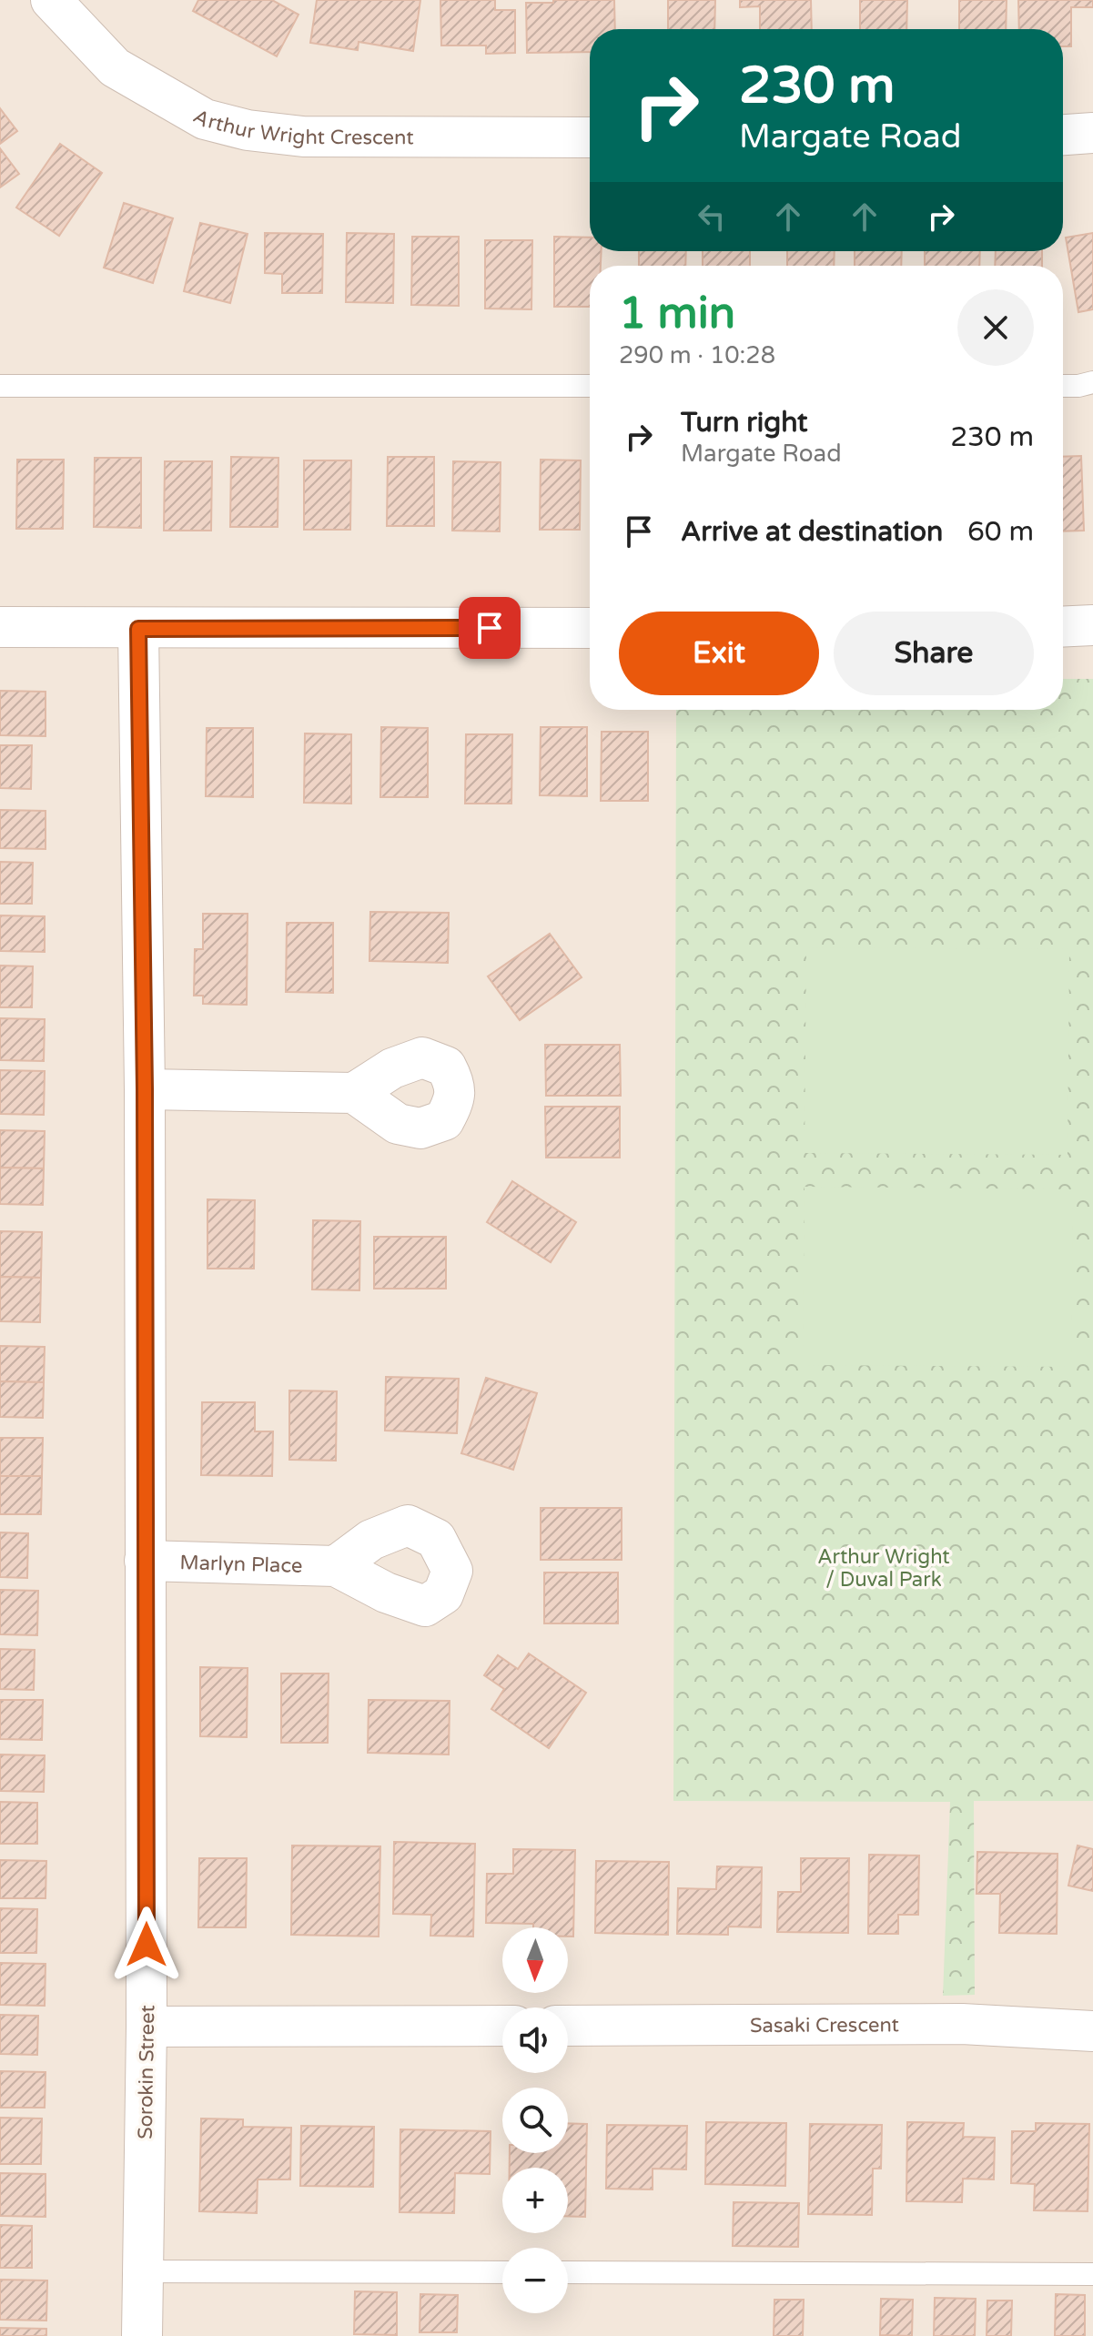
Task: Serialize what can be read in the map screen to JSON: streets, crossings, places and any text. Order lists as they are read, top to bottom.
{
  "streets": {
    "street": [
      "Arthur Wright Crescent",
      "Marlyn Place",
      "Sasaki Crescent",
      "Sorokin Street"
    ]
  },
  "crossings": [
    ["Marlyn Place", "Sorokin Street"]
  ],
  "parks": ["Arthur Wright / Duval Park"],
  "north": "bottom",
  "page": {
    "turn": ["230 m", "Margate Road"],
    "heading": ["1 min", "290 m · 10:28"],
    "list": [
      {
        "name": "Turn right",
        "note": "Margate Road",
        "value": "230 m"
      },
      {
        "name": "Arrive at destination",
        "value": "60 m"
      }
    ],
    "buttons": ["Exit", "Share"],
    "map_buttons": ["+", "−"]
  }
}
